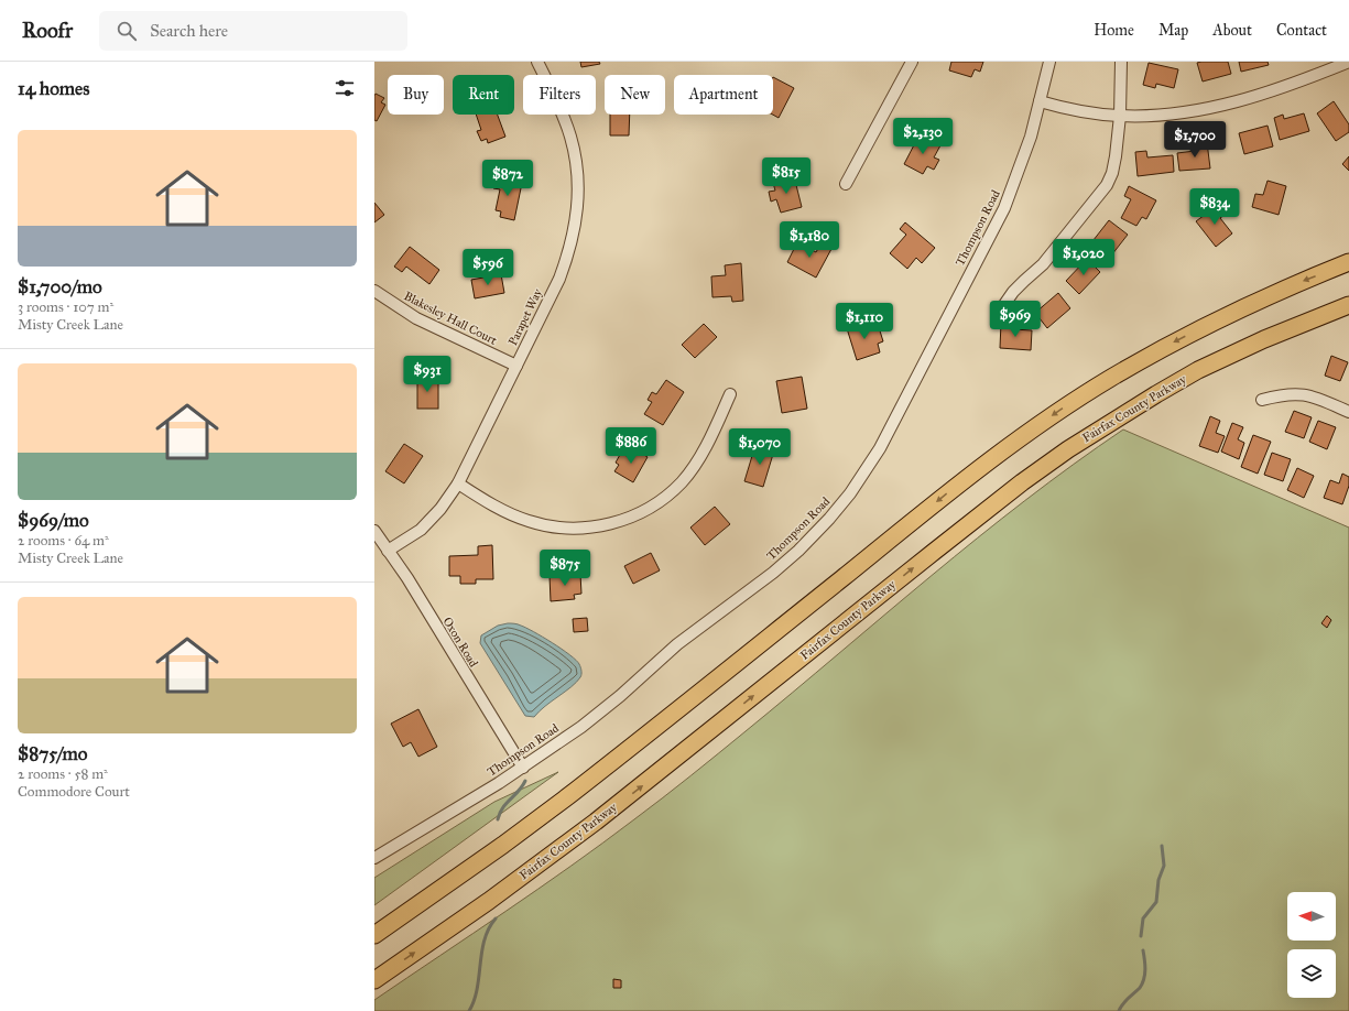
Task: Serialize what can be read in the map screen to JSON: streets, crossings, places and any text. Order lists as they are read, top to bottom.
{
  "streets": {
    "highway": ["Fairfax County Parkway"],
    "street": [
      "Thompson Road",
      "Parapet Way",
      "Blakesley Hall Court",
      "Oxon Road"
    ]
  },
  "crossings": [
    ["Thompson Road", "Oxon Road"],
    ["Parapet Way", "Blakesley Hall Court"],
    ["Parapet Way", "Oxon Road"]
  ],
  "north": "left",
  "page": {
    "header": "Roofr",
    "search": "Search here",
    "nav": [
      "Home",
      "Map",
      "About",
      "Contact"
    ],
    "heading": "14 homes",
    "chip": [
      "Buy",
      "Rent",
      "Filters",
      "New",
      "Apartment"
    ],
    "list": [
      {
        "name": "$1,700/mo",
        "note": "3 rooms · 107 m² · Misty Creek Lane"
      },
      {
        "name": "$969/mo",
        "note": "2 rooms · 64 m² · Misty Creek Lane"
      },
      {
        "name": "$875/mo",
        "note": "2 rooms · 58 m² · Commodore Court"
      }
    ],
    "price": [
      "$2,130",
      "$1,700",
      "$815",
      "$872",
      "$834",
      "$1,180",
      "$1,020",
      "$596",
      "$969",
      "$1,110",
      "$931",
      "$886",
      "$1,070",
      "$875"
    ]
  }
}
